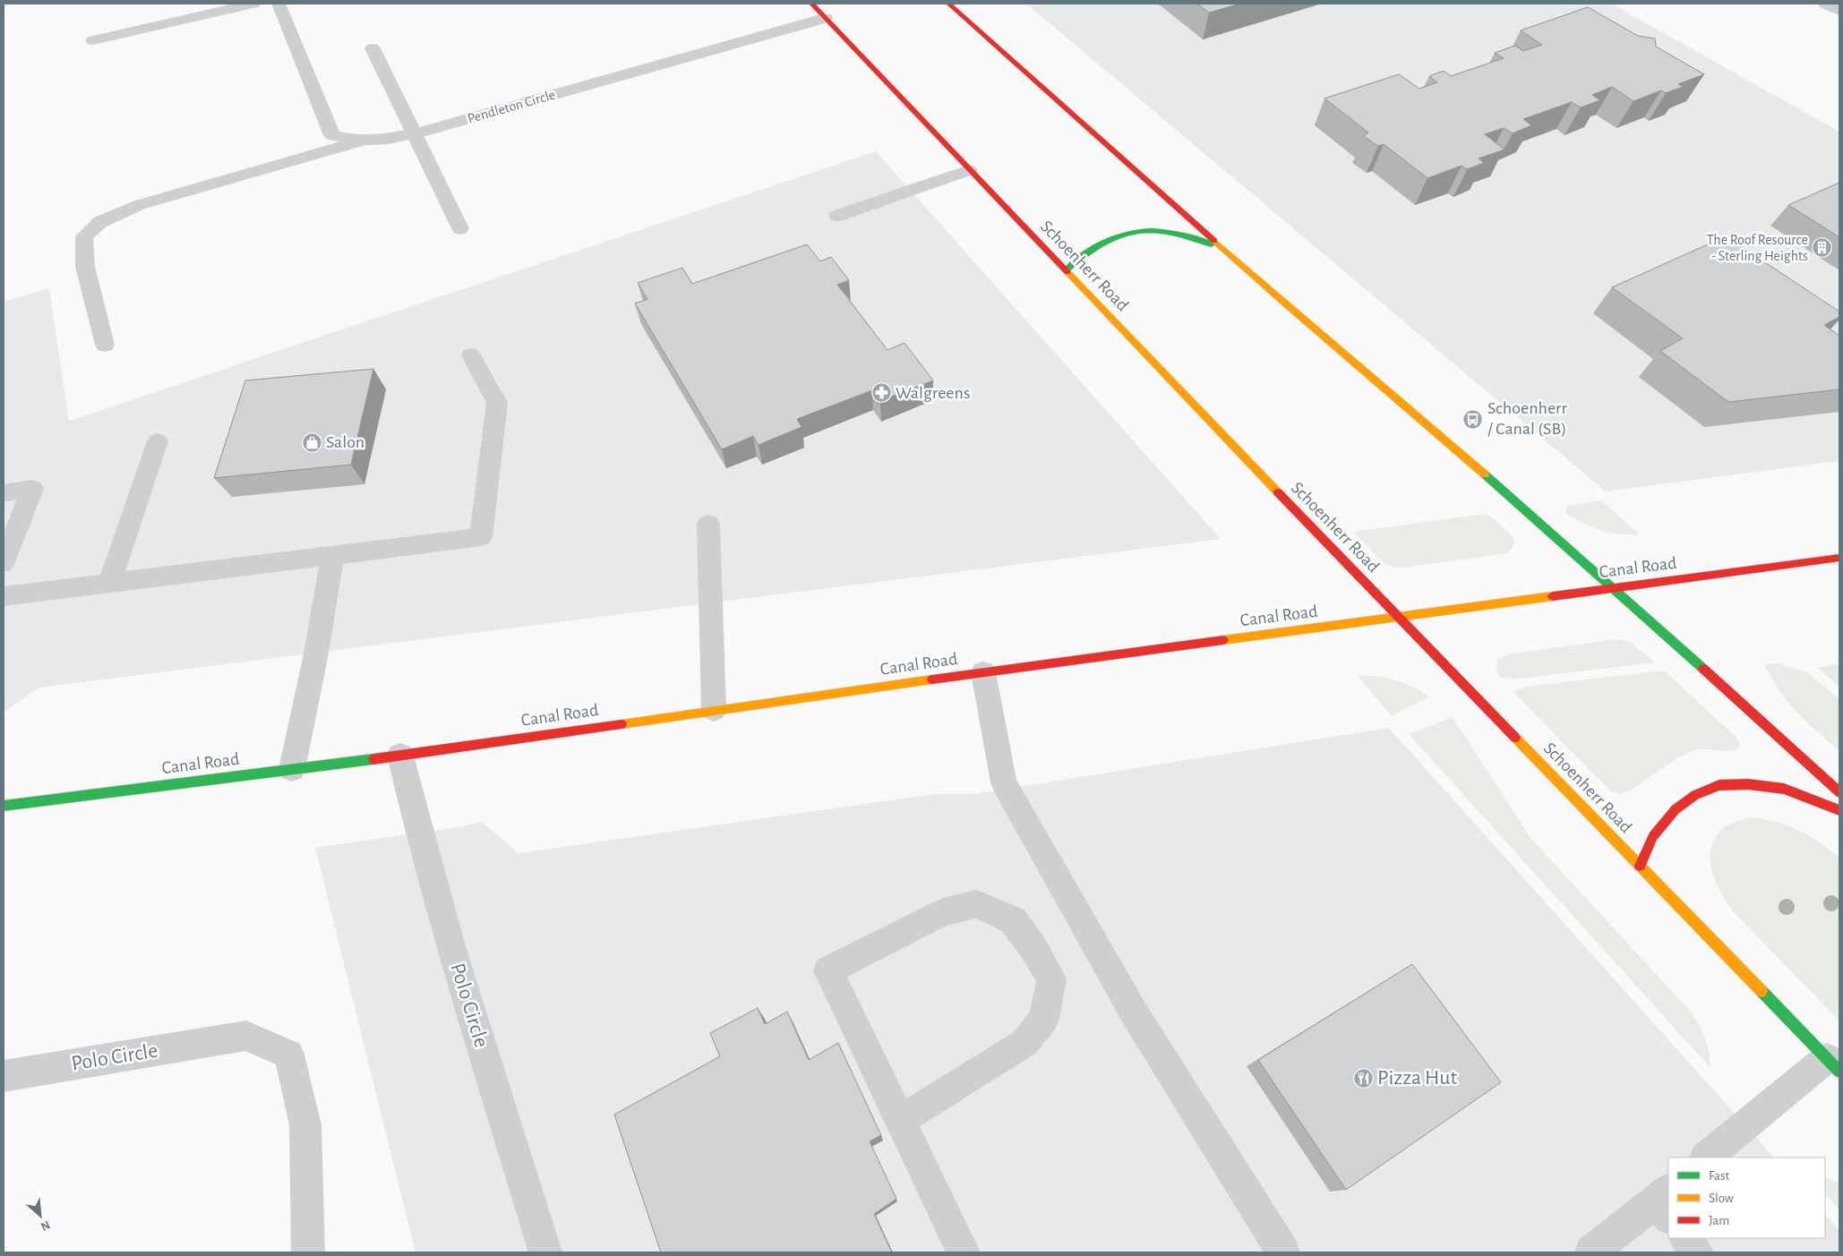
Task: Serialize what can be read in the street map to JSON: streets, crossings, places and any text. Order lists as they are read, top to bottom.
{
  "streets": {
    "main road": ["Schoenherr Road", "Canal Road"],
    "street": ["Pendleton Circle", "Polo Circle"]
  },
  "crossings": [
    ["Pendleton Circle", "Schoenherr Road"],
    ["Schoenherr Road", "Canal Road"],
    ["Canal Road", "Polo Circle"]
  ],
  "places": {
    "building": ["The Roof Resource - Sterling Heights"],
    "pharmacy": ["Walgreens"],
    "bus stop": ["Schoenherr / Canal (SB)"],
    "shop": ["Salon"],
    "restaurant": ["Pizza Hut"]
  },
  "legend": ["Fast", "Slow", "Jam"],
  "north": "bottom right"
}
